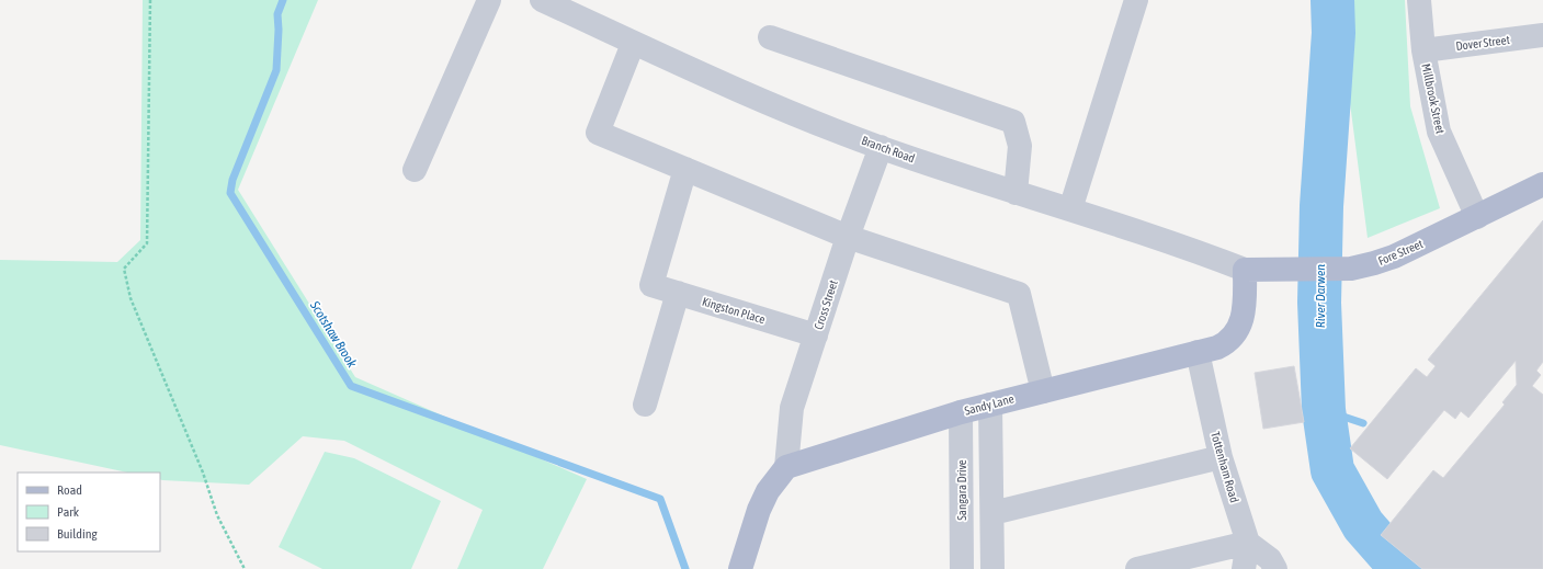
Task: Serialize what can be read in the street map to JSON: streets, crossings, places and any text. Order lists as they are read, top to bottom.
{
  "streets": {
    "main road": ["Fore Street", "Sandy Lane"],
    "street": [
      "Dover Street",
      "Millbrook Street",
      "Branch Road",
      "Cross Street",
      "Kingston Place",
      "Tottenham Road",
      "Sangara Drive"
    ]
  },
  "crossings": [
    ["Dover Street", "Millbrook Street"],
    ["Millbrook Street", "Fore Street"],
    ["Branch Road", "Fore Street"],
    ["Branch Road", "Cross Street"],
    ["Branch Road", "Sandy Lane"],
    ["Fore Street", "Sandy Lane"],
    ["Cross Street", "Kingston Place"],
    ["Cross Street", "Sandy Lane"],
    ["Sandy Lane", "Tottenham Road"],
    ["Sandy Lane", "Sangara Drive"]
  ],
  "water": ["River Darwen", "Scotshaw Brook"],
  "legend": ["Road", "Park", "Building"]
}
